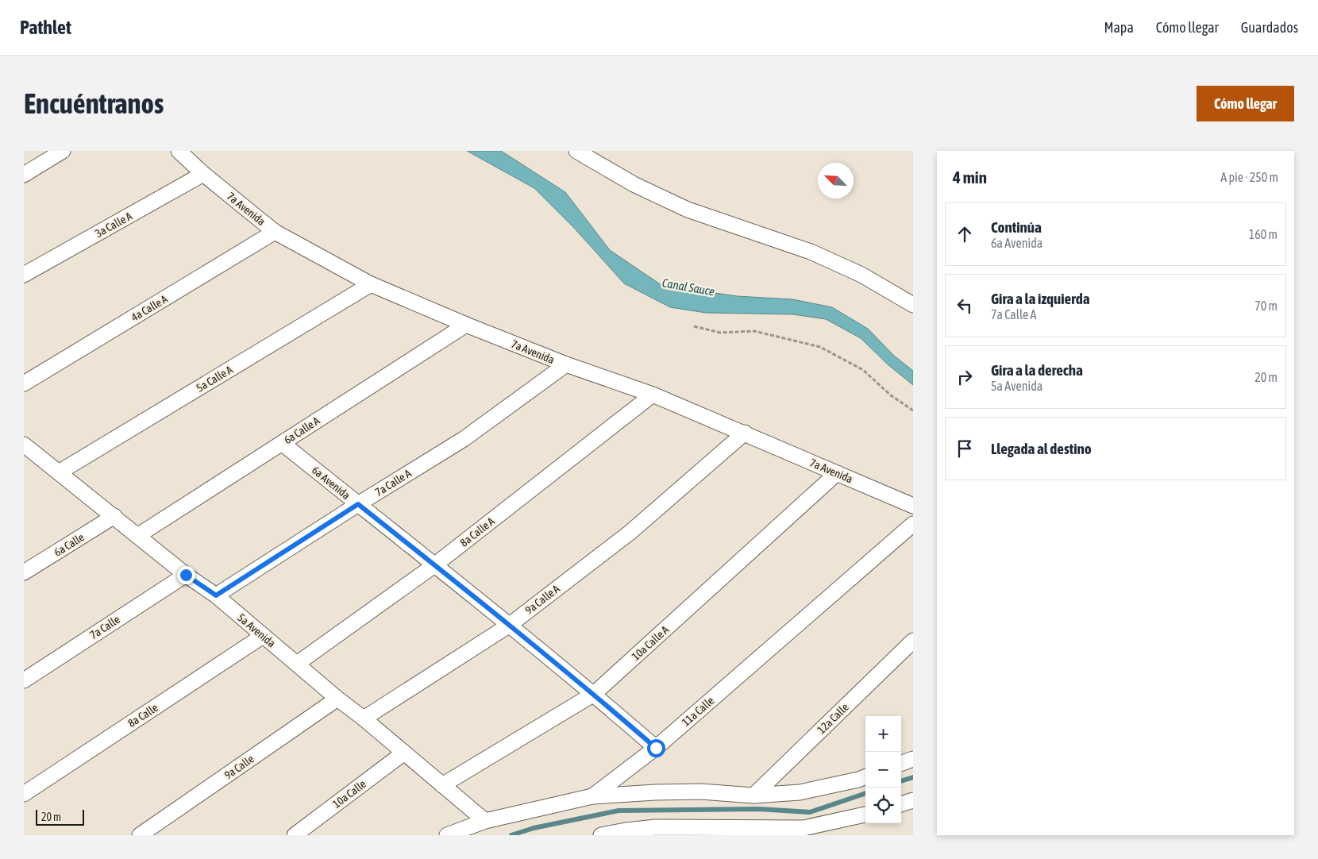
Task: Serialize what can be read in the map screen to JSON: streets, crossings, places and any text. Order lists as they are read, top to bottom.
{
  "streets": {
    "street": [
      "7a Avenida",
      "3a Calle A",
      "4a Calle A",
      "5a Calle A",
      "6a Calle A",
      "6a Avenida",
      "7a Calle A",
      "8a Calle A",
      "6a Calle",
      "9a Calle A",
      "7a Calle",
      "5a Avenida",
      "10a Calle A",
      "11a Calle",
      "8a Calle",
      "12a Calle",
      "9a Calle",
      "10a Calle"
    ]
  },
  "crossings": [
    ["7a Avenida", "3a Calle A"],
    ["7a Avenida", "4a Calle A"],
    ["7a Avenida", "5a Calle A"],
    ["7a Avenida", "6a Calle A"],
    ["7a Avenida", "7a Calle A"],
    ["7a Avenida", "8a Calle A"],
    ["7a Avenida", "9a Calle A"],
    ["7a Avenida", "10a Calle A"],
    ["5a Calle A", "5a Avenida"],
    ["6a Calle A", "6a Avenida"],
    ["6a Calle A", "5a Avenida"],
    ["6a Avenida", "7a Calle A"],
    ["6a Avenida", "8a Calle A"],
    ["6a Avenida", "9a Calle A"],
    ["6a Avenida", "10a Calle A"],
    ["6a Avenida", "11a Calle"],
    ["7a Calle A", "5a Avenida"],
    ["8a Calle A", "5a Avenida"],
    ["6a Calle", "5a Avenida"],
    ["9a Calle A", "5a Avenida"],
    ["7a Calle", "5a Avenida"],
    ["5a Avenida", "10a Calle A"],
    ["5a Avenida", "11a Calle"],
    ["5a Avenida", "8a Calle"],
    ["5a Avenida", "9a Calle"],
    ["5a Avenida", "10a Calle"]
  ],
  "water": ["Canal Sauce"],
  "scale_bar": "20 m",
  "north": "top left",
  "page": {
    "header": "Pathlet",
    "nav": ["Mapa", "Cómo llegar", "Guardados"],
    "buttons": "Cómo llegar",
    "title": "Encuéntranos",
    "heading": ["4 min", "A pie · 250 m"],
    "list": [
      ["Continúa", "6a Avenida", "160 m"],
      ["Gira a la izquierda", "7a Calle A", "70 m"],
      ["Gira a la derecha", "5a Avenida", "20 m"],
      "Llegada al destino"
    ],
    "map_buttons": ["+", "−"],
    "scale": "20 m"
  }
}
